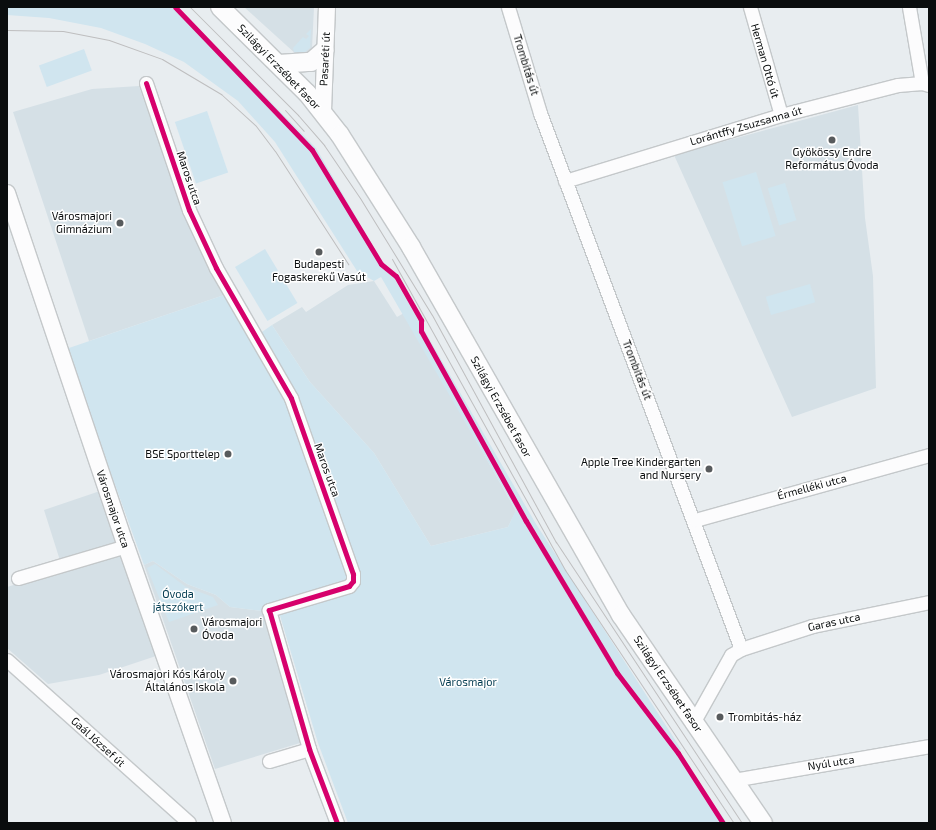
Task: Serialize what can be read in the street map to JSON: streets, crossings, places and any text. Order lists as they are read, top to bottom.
{
  "streets": {
    "main road": ["Szilágyi Erzsébet fasor"],
    "street": [
      "Pasaréti út",
      "Herman Ottó út",
      "Trombitás út",
      "Lorántffy Zsuzsanna út",
      "Maros utca",
      "Érmelléki utca",
      "Városmajor utca",
      "Garas utca",
      "Gaál József út",
      "Nyúl utca"
    ]
  },
  "crossings": [
    ["Pasaréti út", "Szilágyi Erzsébet fasor"],
    ["Herman Ottó út", "Lorántffy Zsuzsanna út"],
    ["Trombitás út", "Lorántffy Zsuzsanna út"],
    ["Trombitás út", "Érmelléki utca"],
    ["Trombitás út", "Garas utca"],
    ["Szilágyi Erzsébet fasor", "Nyúl utca"]
  ],
  "parks": ["Óvoda játszókert", "Városmajor"],
  "places": [
    "Gyökössy Endre Református Óvoda",
    "Városmajori Gimnázium",
    "Budapesti Fogaskerekű Vasút",
    "BSE Sporttelep",
    "Apple Tree Kindergarten and Nursery",
    "Városmajori Óvoda",
    "Városmajori Kós Károly Általános Iskola",
    "Trombitás-ház"
  ]
}
